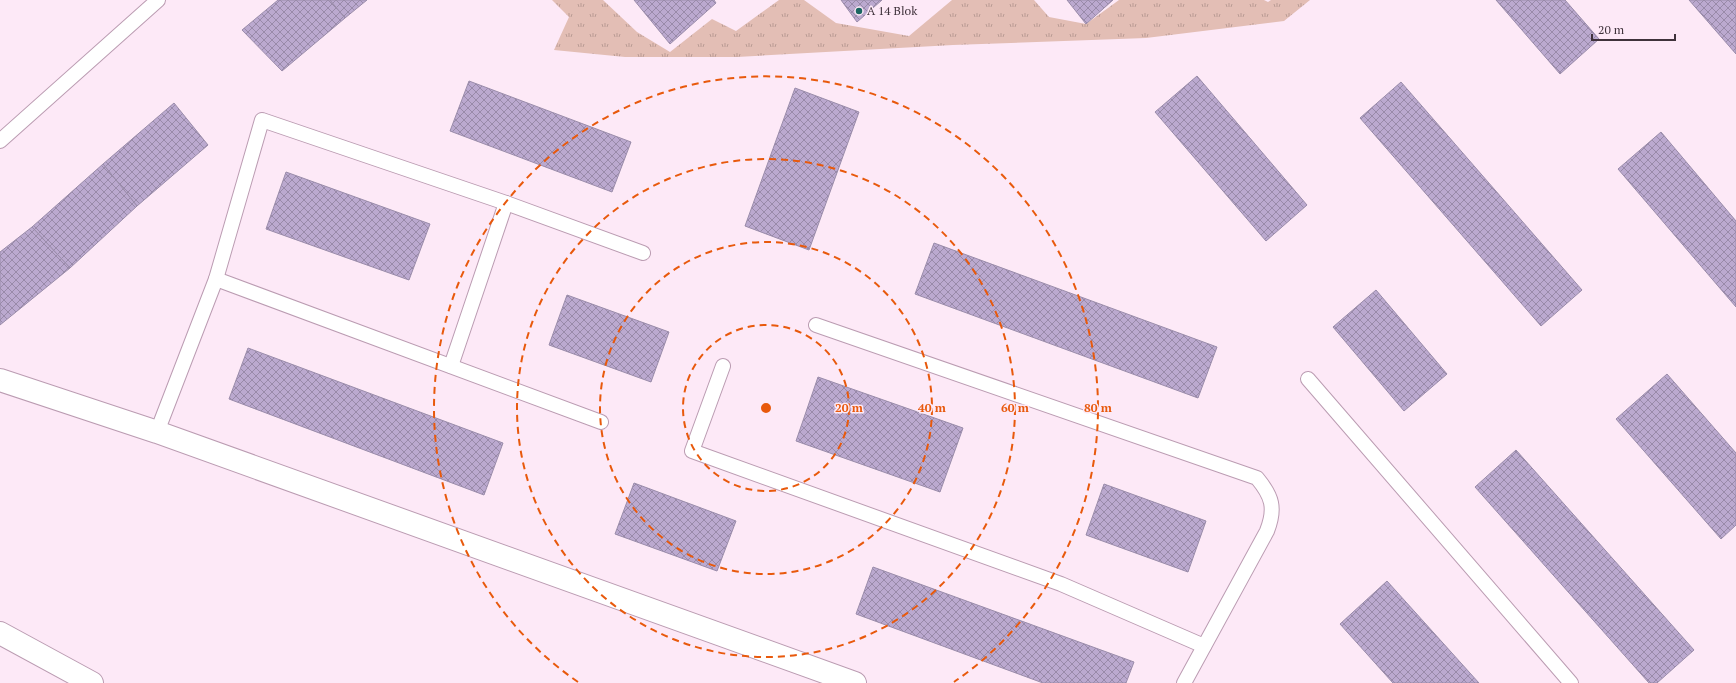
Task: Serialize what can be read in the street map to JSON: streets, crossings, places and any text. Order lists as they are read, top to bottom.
{
  "places": ["A 14 Blok"],
  "scale_bar": "20 m",
  "rings": [
    "20 m",
    "40 m",
    "60 m",
    "80 m"
  ]
}
